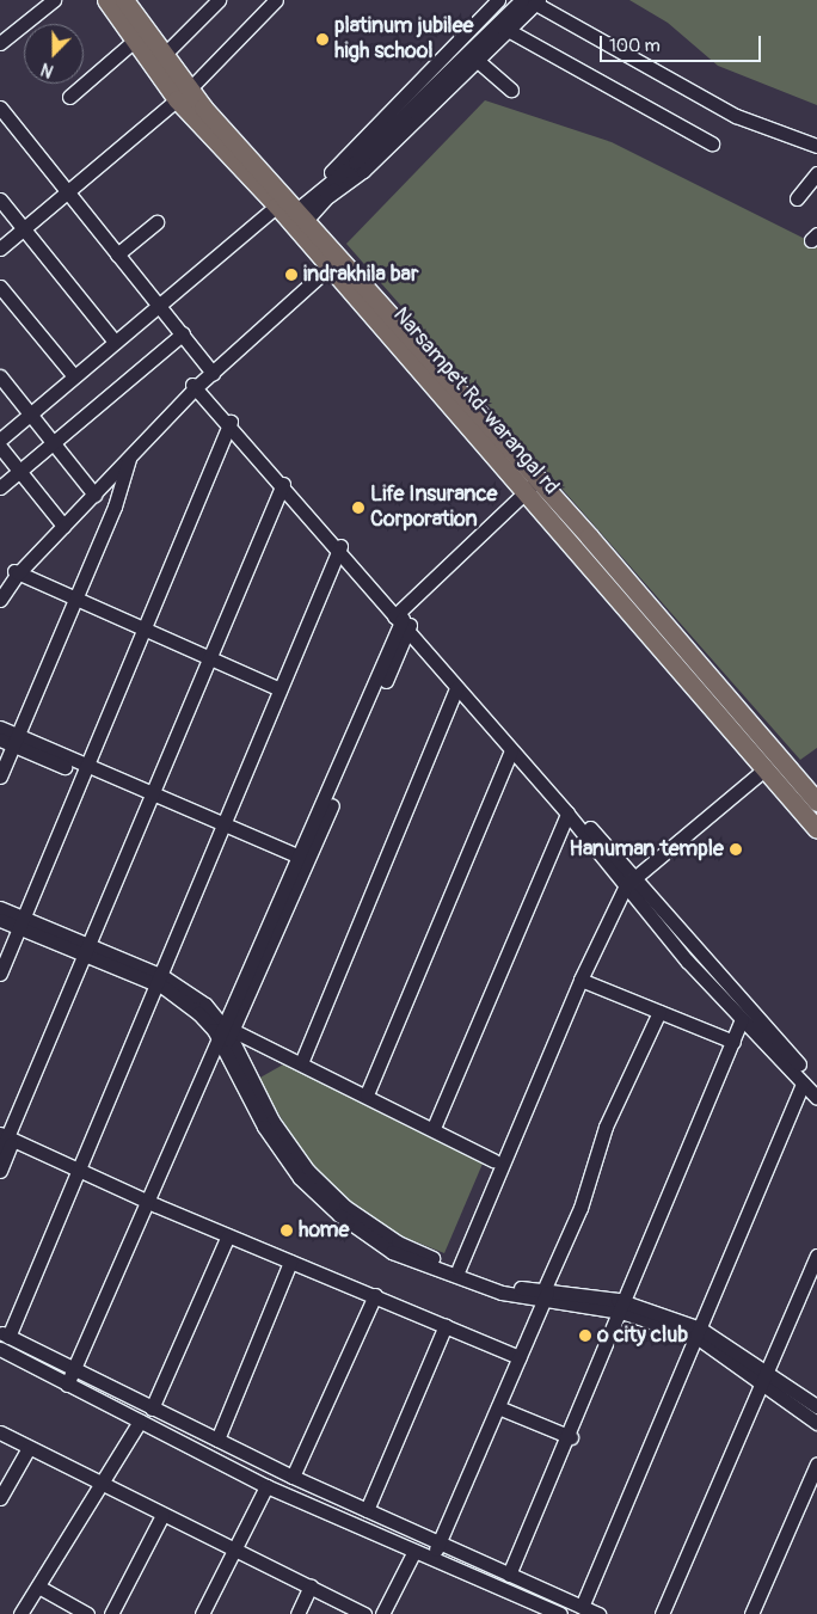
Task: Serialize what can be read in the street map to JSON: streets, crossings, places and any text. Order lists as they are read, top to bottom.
{
  "streets": {
    "main road": ["Narsampet Rd-warangal rd"]
  },
  "places": [
    "platinum jubilee high school",
    "indrakhila bar",
    "Life Insurance Corporation",
    "Hanuman temple",
    "home",
    "o city club"
  ],
  "scale_bar": "100 m",
  "north": "bottom"
}
